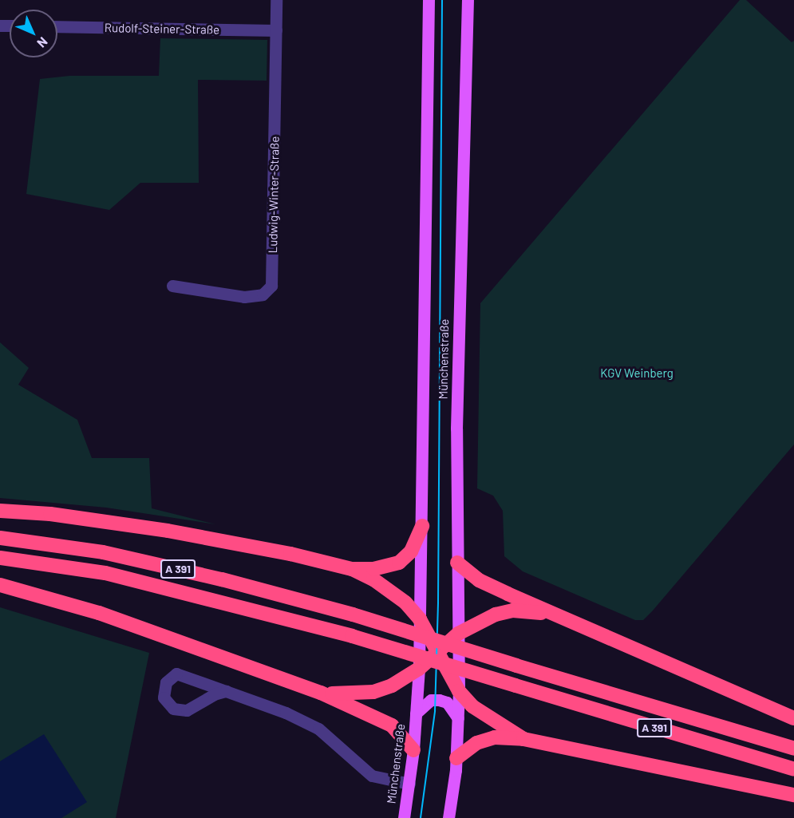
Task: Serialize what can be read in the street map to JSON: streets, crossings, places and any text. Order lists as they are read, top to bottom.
{
  "streets": {
    "highway": ["A 391"],
    "main road": ["Münchenstraße"],
    "street": ["Rudolf-Steiner-Straße", "Ludwig-Winter-Straße"]
  },
  "crossings": [
    ["Rudolf-Steiner-Straße", "Ludwig-Winter-Straße"]
  ],
  "parks": ["KGV Weinberg"],
  "north": "bottom right"
}
